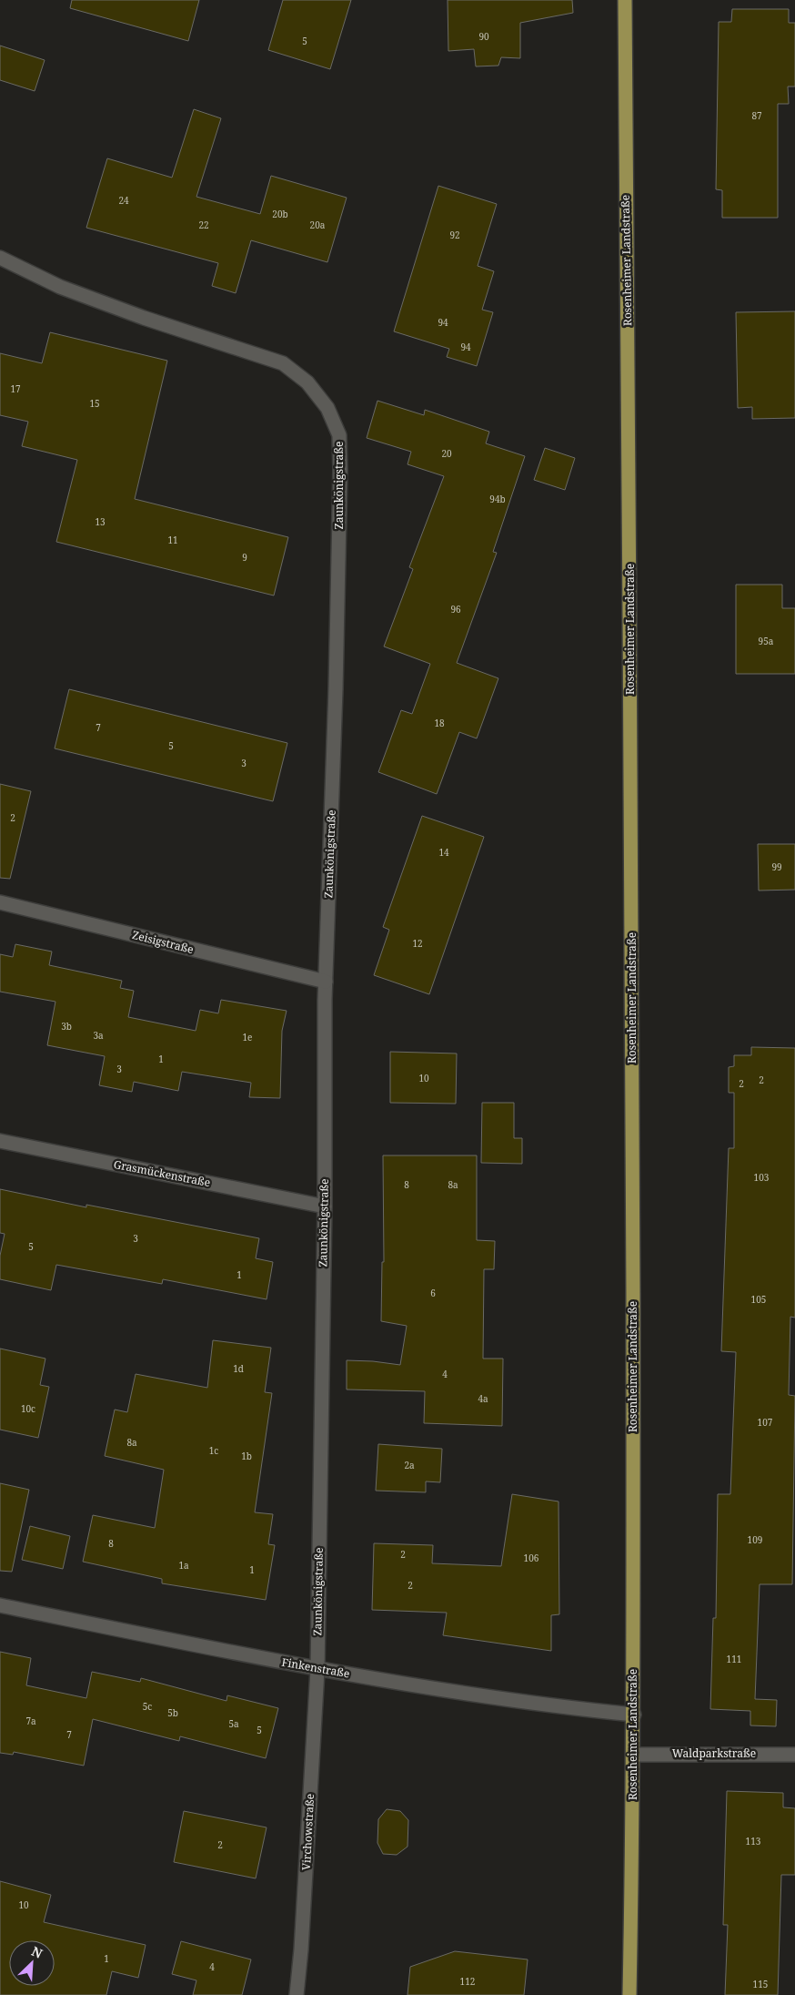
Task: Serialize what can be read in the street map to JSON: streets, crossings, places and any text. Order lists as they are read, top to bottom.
{
  "streets": {
    "main road": ["Rosenheimer Landstraße"],
    "street": [
      "Zaunkönigstraße",
      "Zeisigstraße",
      "Grasmückenstraße",
      "Finkenstraße",
      "Waldparkstraße",
      "Virchowstraße"
    ]
  },
  "crossings": [
    ["Rosenheimer Landstraße", "Finkenstraße"],
    ["Rosenheimer Landstraße", "Waldparkstraße"],
    ["Zaunkönigstraße", "Zeisigstraße"],
    ["Zaunkönigstraße", "Grasmückenstraße"],
    ["Zaunkönigstraße", "Finkenstraße"],
    ["Zaunkönigstraße", "Virchowstraße"],
    ["Finkenstraße", "Virchowstraße"]
  ],
  "house_numbers": [
    "90",
    "5",
    "87",
    "24",
    "20b",
    "22",
    "20a",
    "92",
    "94",
    "94",
    "17",
    "15",
    "20",
    "94b",
    "13",
    "11",
    "9",
    "96",
    "95a",
    "18",
    "7",
    "5",
    "3",
    "2",
    "14",
    "99",
    "12",
    "3b",
    "3a",
    "1e",
    "1",
    "3",
    "10",
    "2",
    "2",
    "103",
    "8",
    "8a",
    "3",
    "5",
    "1",
    "6",
    "105",
    "1d",
    "4",
    "4a",
    "10c",
    "107",
    "8a",
    "1c",
    "1b",
    "2a",
    "109",
    "8",
    "2",
    "106",
    "1a",
    "1",
    "2",
    "111",
    "5c",
    "5b",
    "7a",
    "5a",
    "5",
    "7",
    "113",
    "2",
    "10",
    "1",
    "4",
    "112",
    "115"
  ],
  "north": "top right"
}
